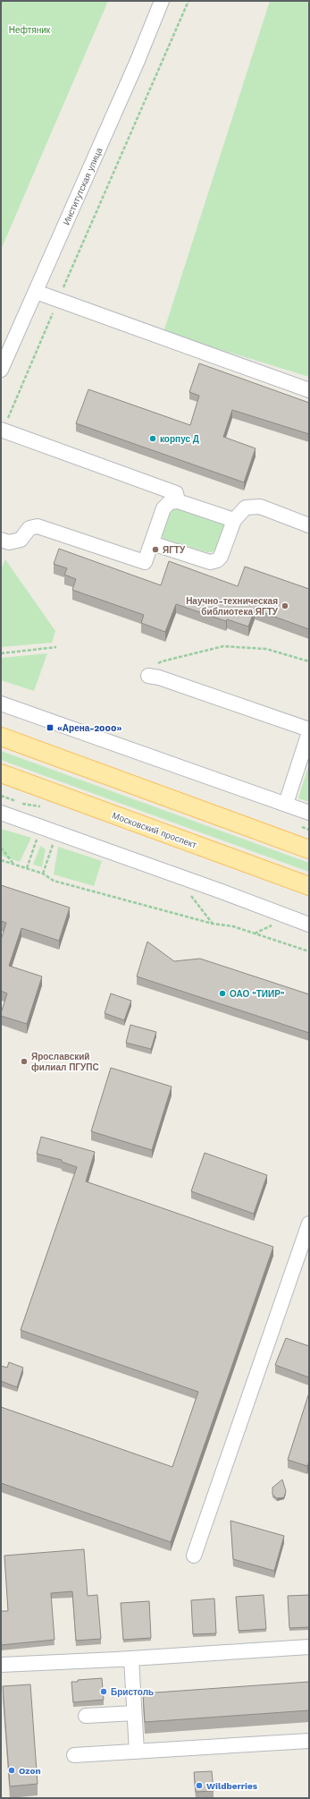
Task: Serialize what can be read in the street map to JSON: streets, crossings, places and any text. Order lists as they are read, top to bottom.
{
  "streets": {
    "main road": ["Московский проспект"],
    "street": ["Институтская улица"]
  },
  "parks": ["Нефтяник"],
  "places": {
    "other": [
      "корпус Д",
      "ЯГТУ",
      "Научно-техническая библиотека ЯГТУ",
      "ОАО \"ТИИР\"",
      "Ярославский филиал ПГУПС",
      "Бристоль",
      "Ozon",
      "Wildberries"
    ],
    "transit": ["«Арена-2000»"]
  }
}
